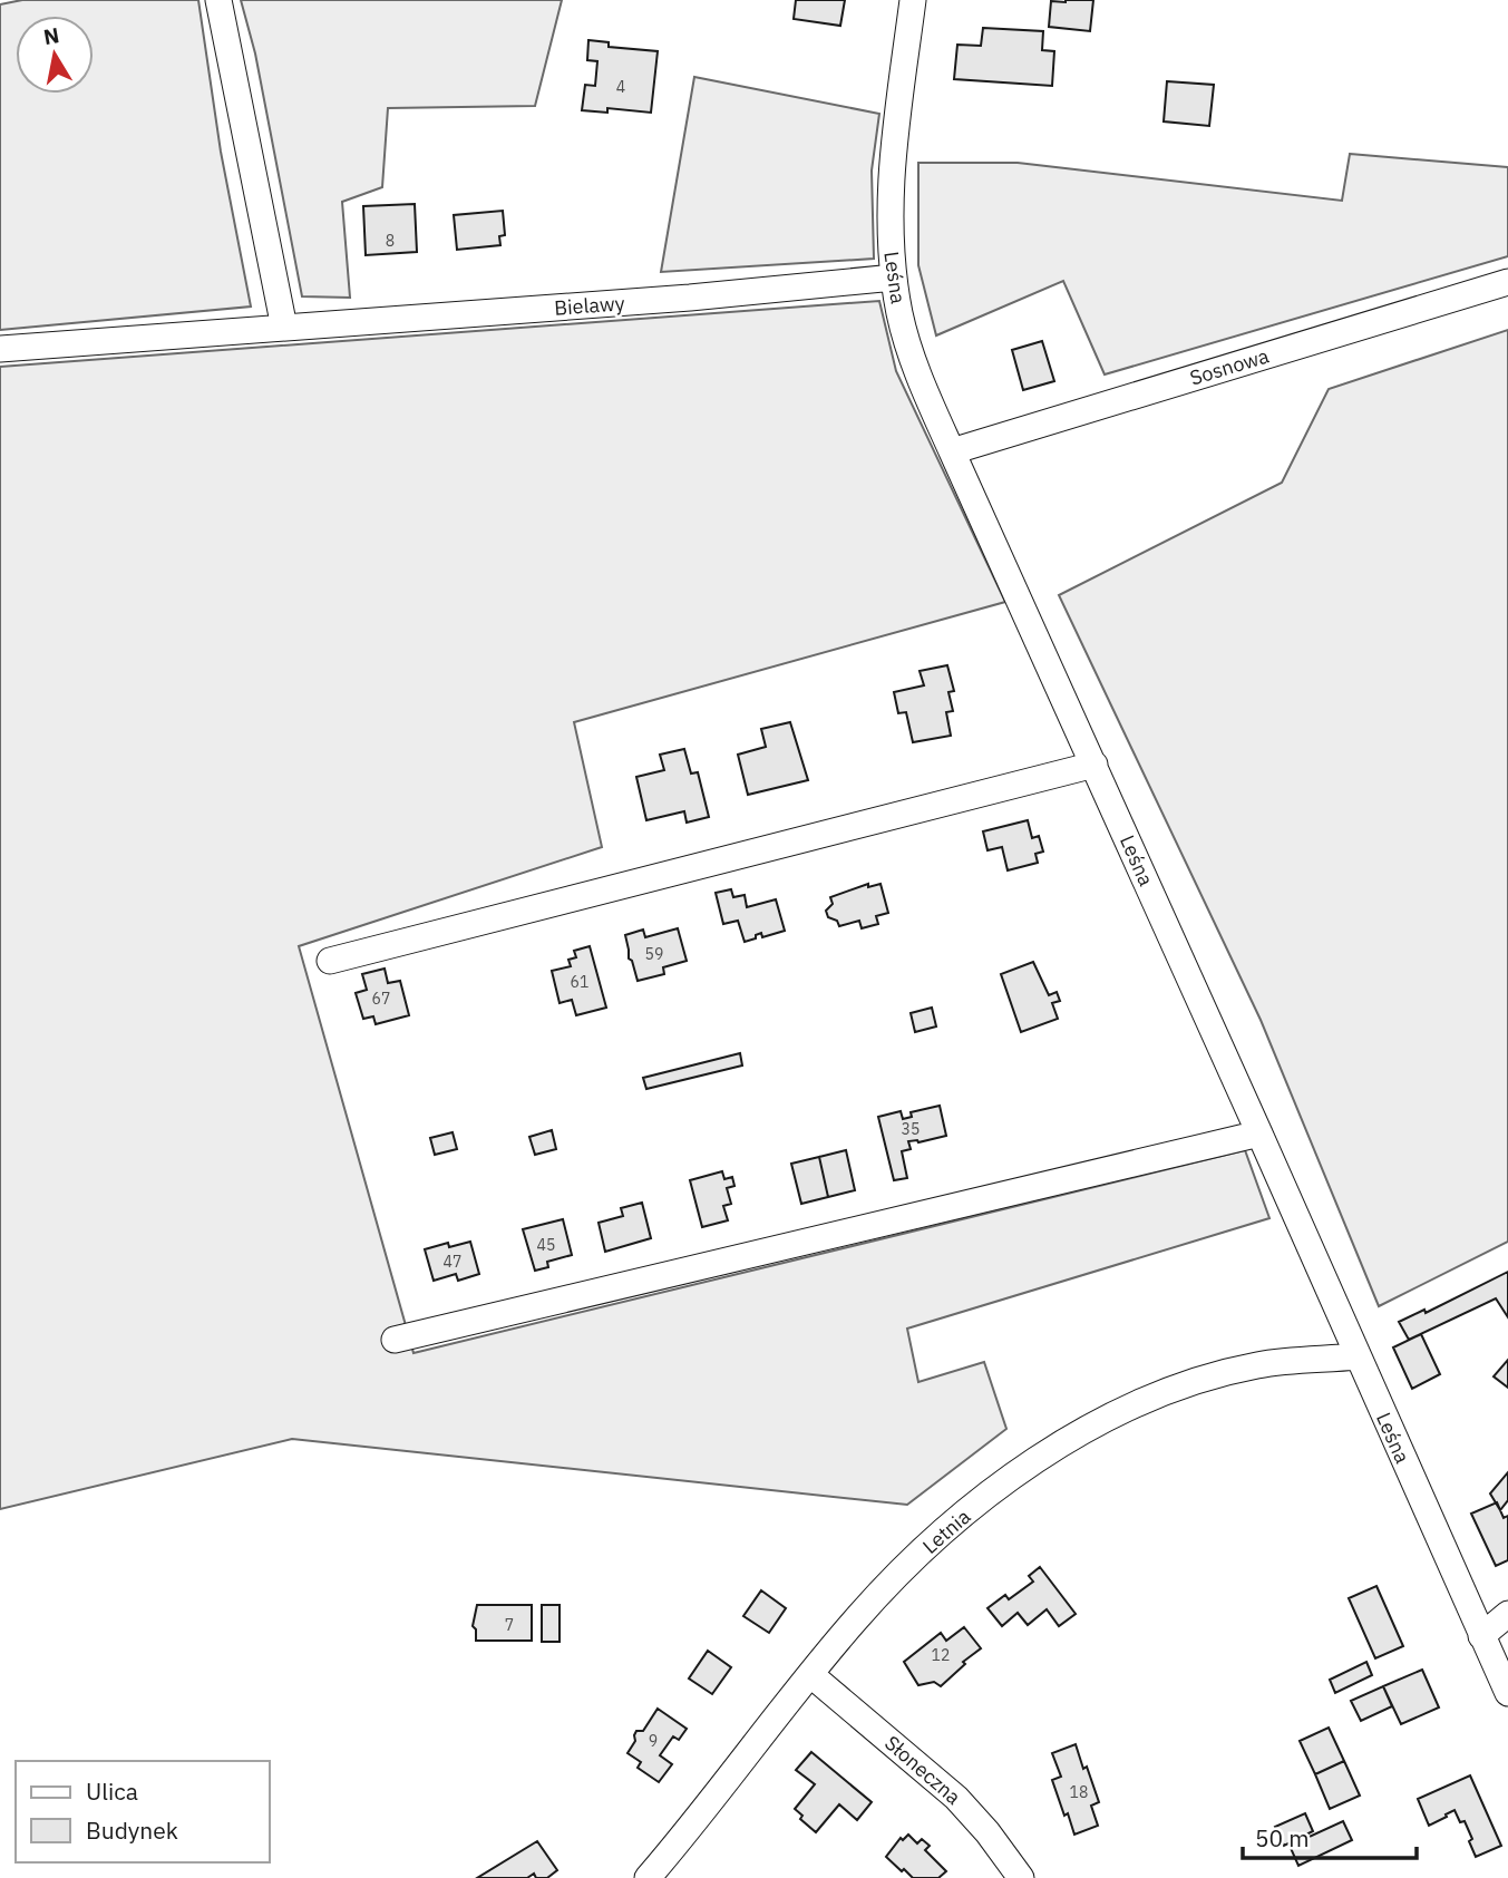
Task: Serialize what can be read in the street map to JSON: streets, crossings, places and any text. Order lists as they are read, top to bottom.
{
  "streets": {
    "street": [
      "Leśna",
      "Bielawy",
      "Sosnowa",
      "Letnia",
      "Słoneczna"
    ]
  },
  "crossings": [
    ["Leśna", "Bielawy"],
    ["Leśna", "Sosnowa"],
    ["Leśna", "Letnia"],
    ["Letnia", "Słoneczna"]
  ],
  "house_numbers": [
    "4",
    "8",
    "59",
    "61",
    "67",
    "35",
    "45",
    "47",
    "7",
    "12",
    "9",
    "18"
  ],
  "legend": ["Ulica", "Budynek"],
  "scale_bar": "50 m",
  "north": "top"
}
